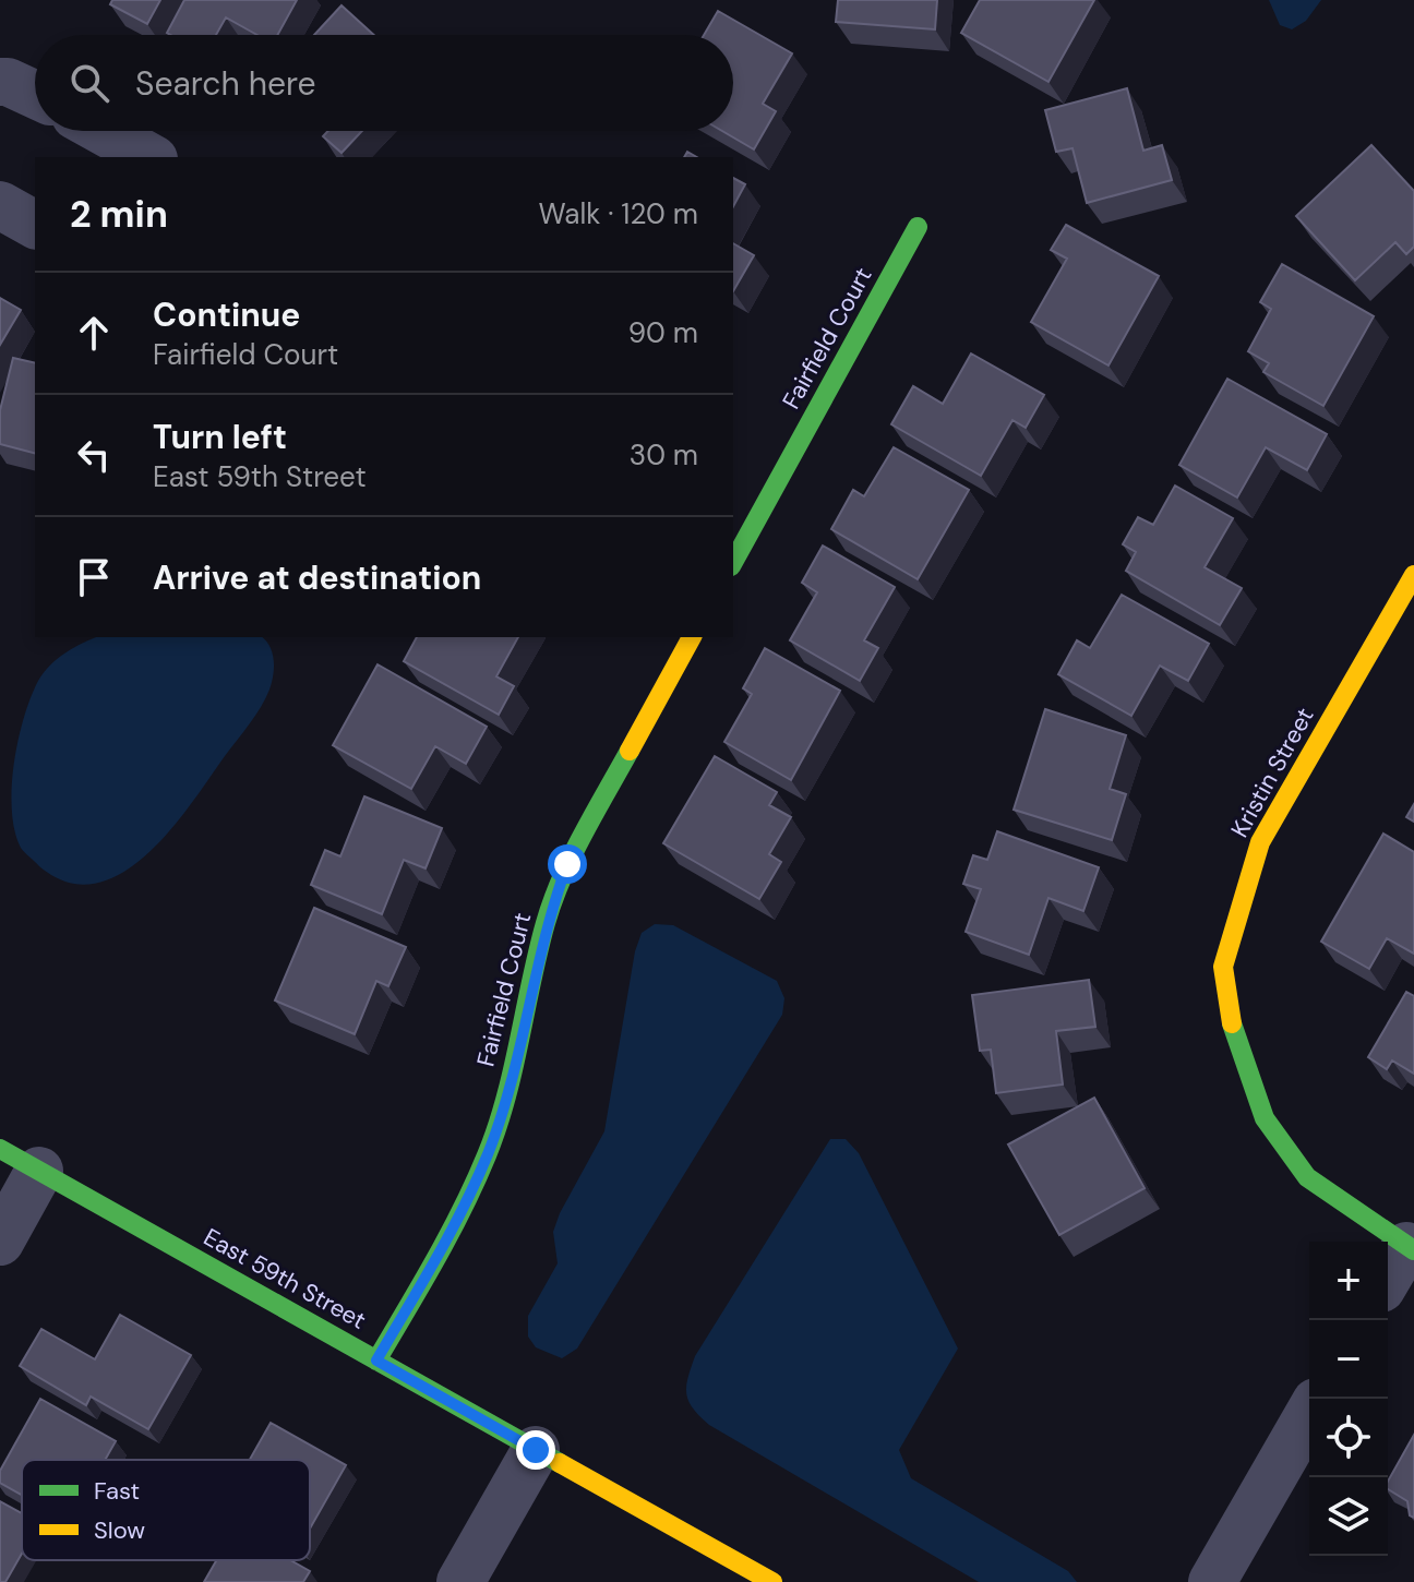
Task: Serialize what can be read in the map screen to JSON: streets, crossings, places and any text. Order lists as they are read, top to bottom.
{
  "streets": {
    "street": ["Fairfield Court", "Kristin Street", "East 59th Street"]
  },
  "crossings": [
    ["Fairfield Court", "East 59th Street"]
  ],
  "legend": ["Fast", "Slow"],
  "page": {
    "search": "Search here",
    "heading": ["2 min", "Walk · 120 m"],
    "list": [
      ["Continue", "Fairfield Court", "90 m"],
      ["Turn left", "East 59th Street", "30 m"],
      "Arrive at destination"
    ],
    "map_buttons": ["+", "−"]
  }
}
